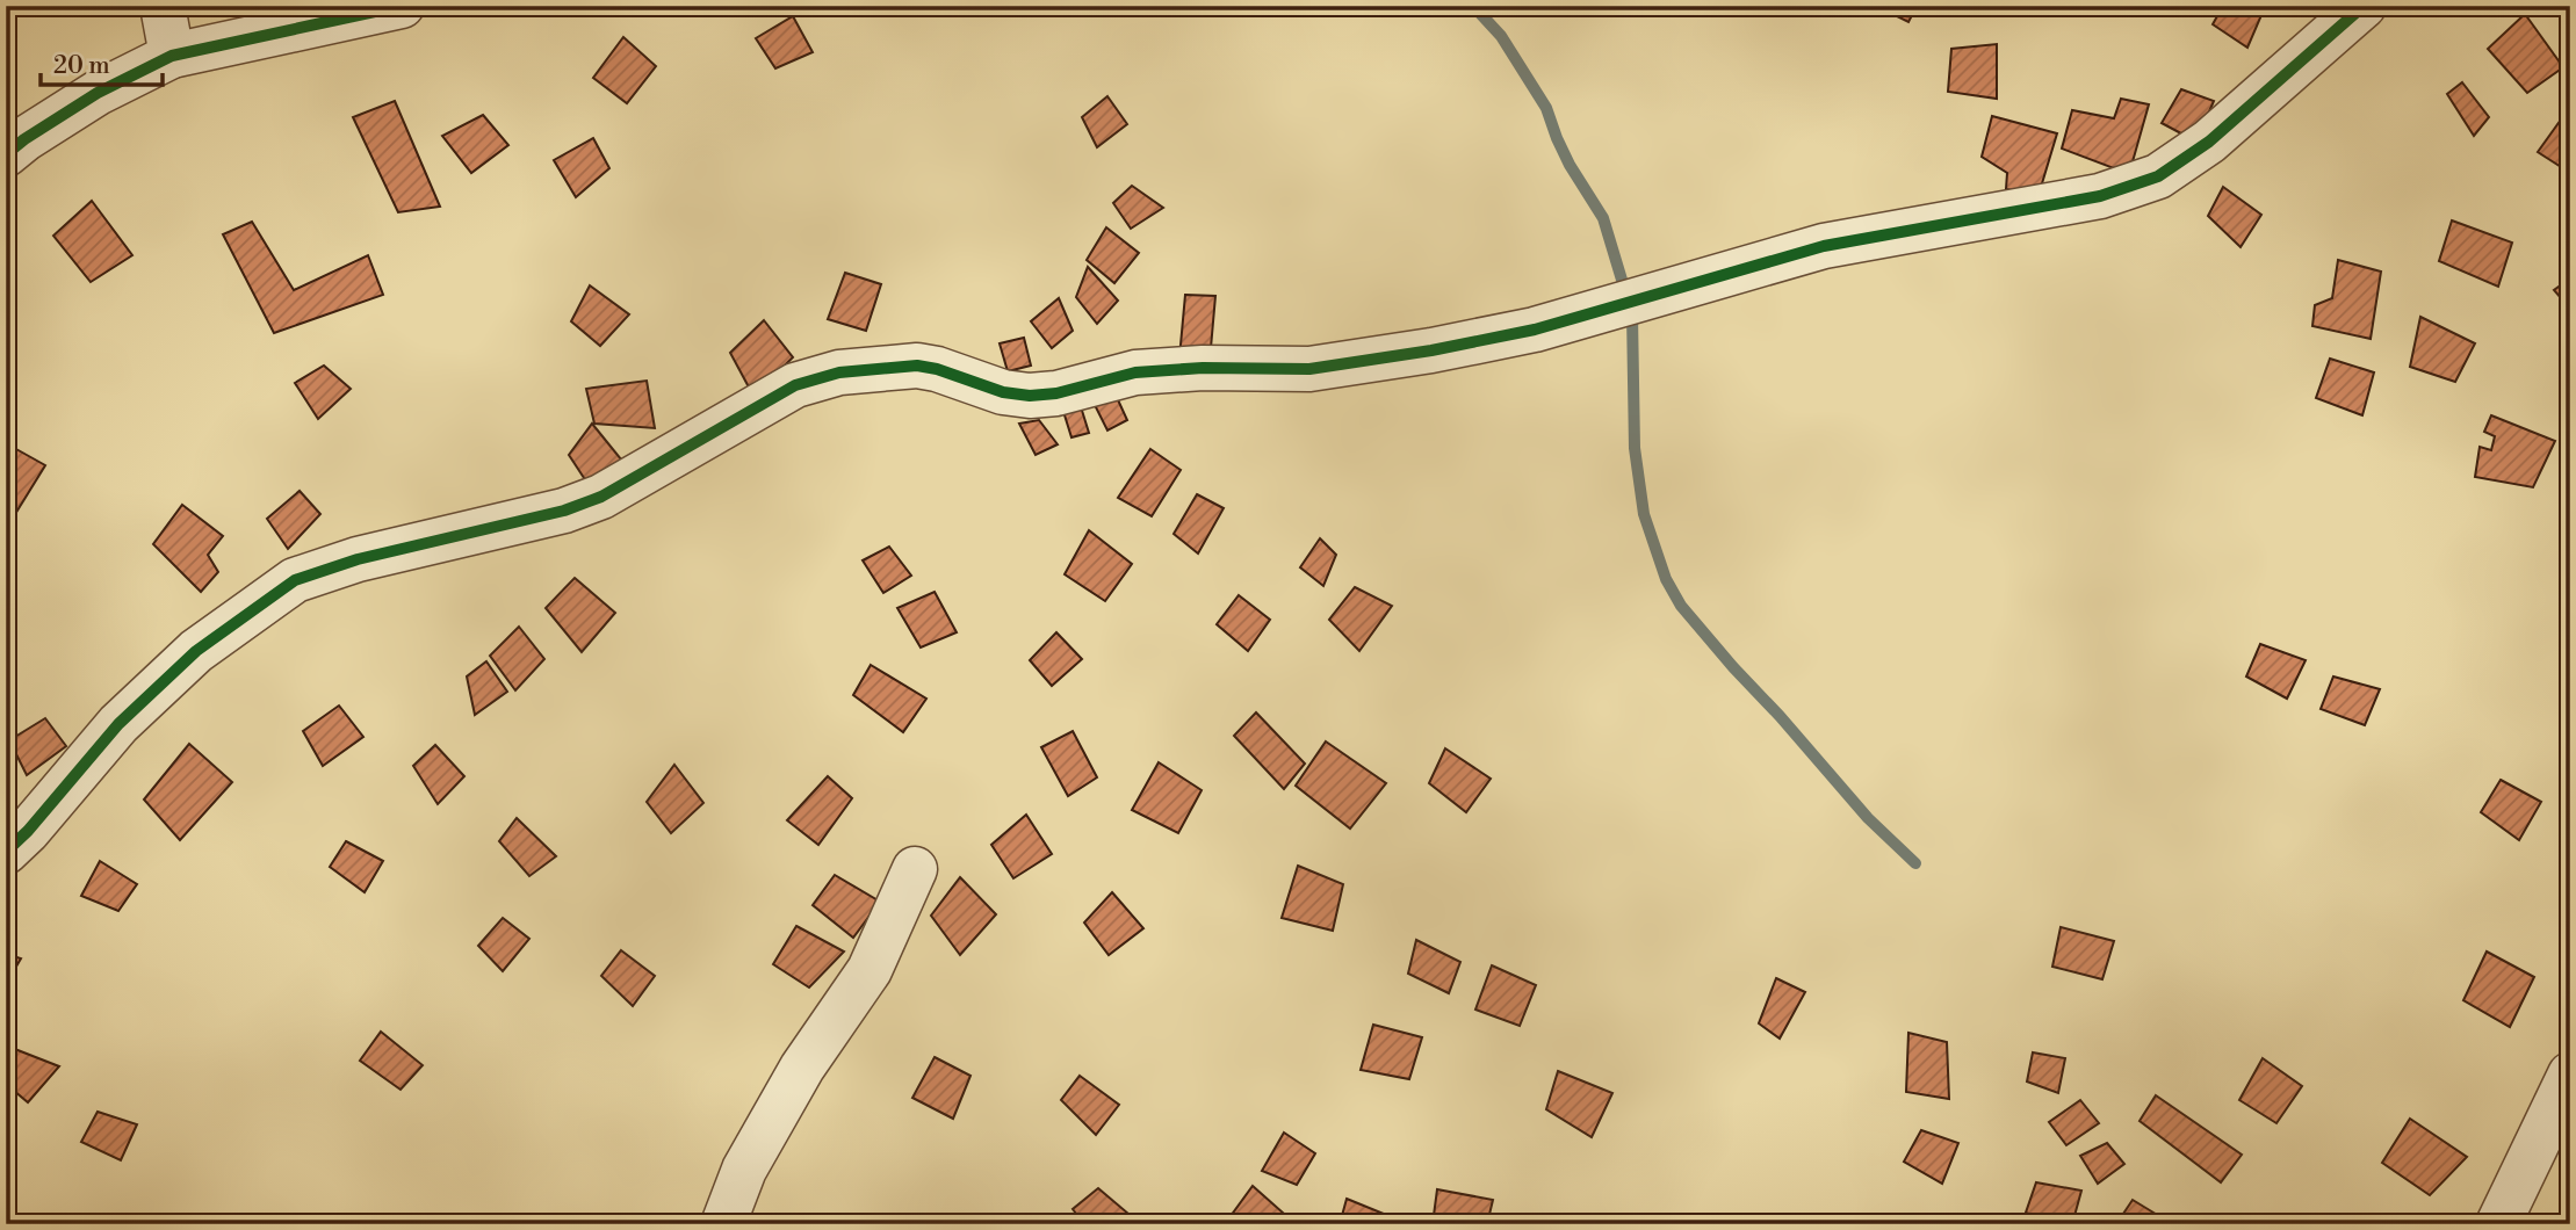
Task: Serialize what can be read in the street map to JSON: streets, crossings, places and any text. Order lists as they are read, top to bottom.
{
  "scale_bar": "20 m"
}
